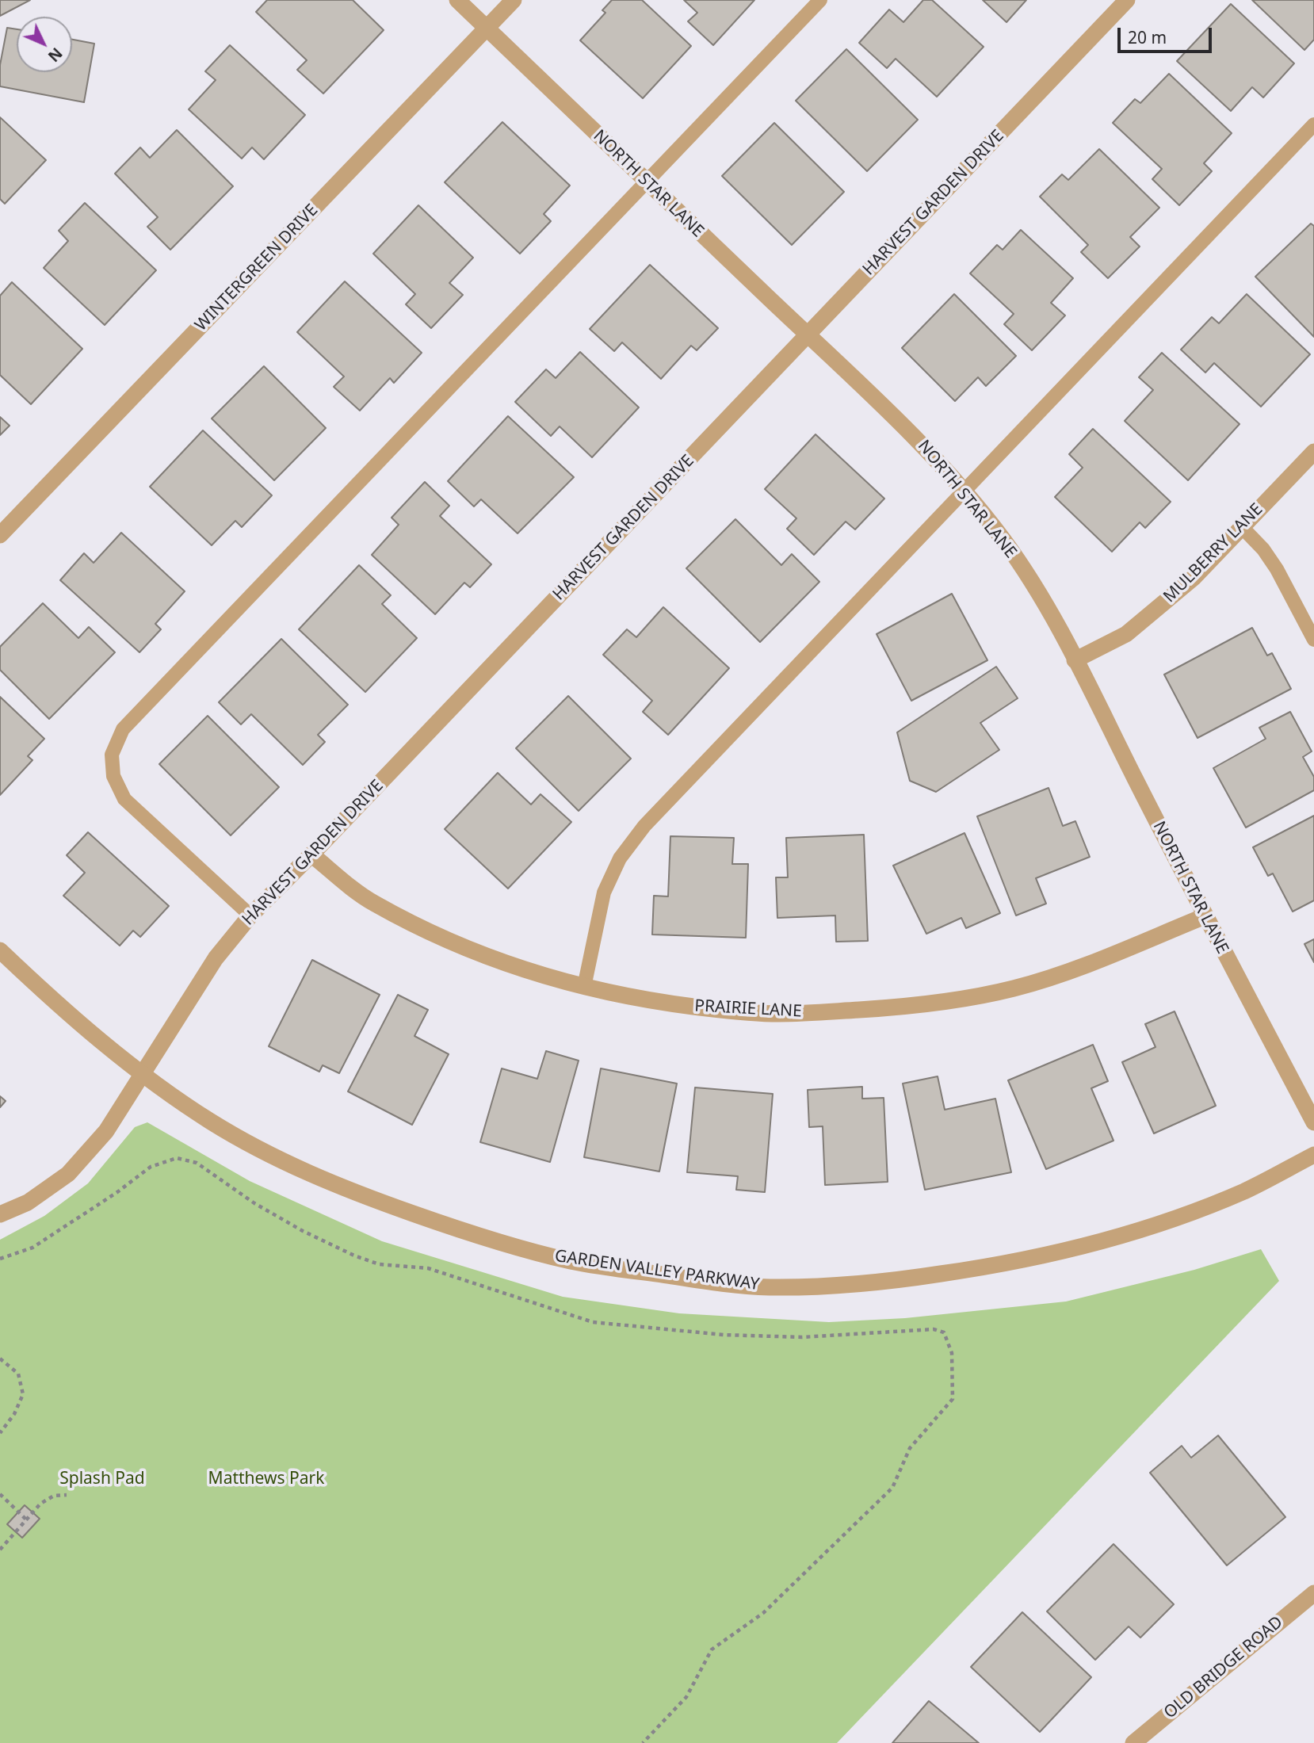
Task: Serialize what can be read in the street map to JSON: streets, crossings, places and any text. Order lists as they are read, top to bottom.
{
  "streets": {
    "street": [
      "NORTH STAR LANE",
      "HARVEST GARDEN DRIVE",
      "WINTERGREEN DRIVE",
      "MULBERRY LANE",
      "PRAIRIE LANE",
      "GARDEN VALLEY PARKWAY",
      "OLD BRIDGE ROAD"
    ]
  },
  "crossings": [
    ["NORTH STAR LANE", "HARVEST GARDEN DRIVE"],
    ["NORTH STAR LANE", "WINTERGREEN DRIVE"],
    ["NORTH STAR LANE", "MULBERRY LANE"],
    ["NORTH STAR LANE", "PRAIRIE LANE"],
    ["HARVEST GARDEN DRIVE", "PRAIRIE LANE"],
    ["HARVEST GARDEN DRIVE", "GARDEN VALLEY PARKWAY"]
  ],
  "parks": ["Splash Pad", "Matthews Park"],
  "scale_bar": "20 m",
  "north": "bottom right"
}
